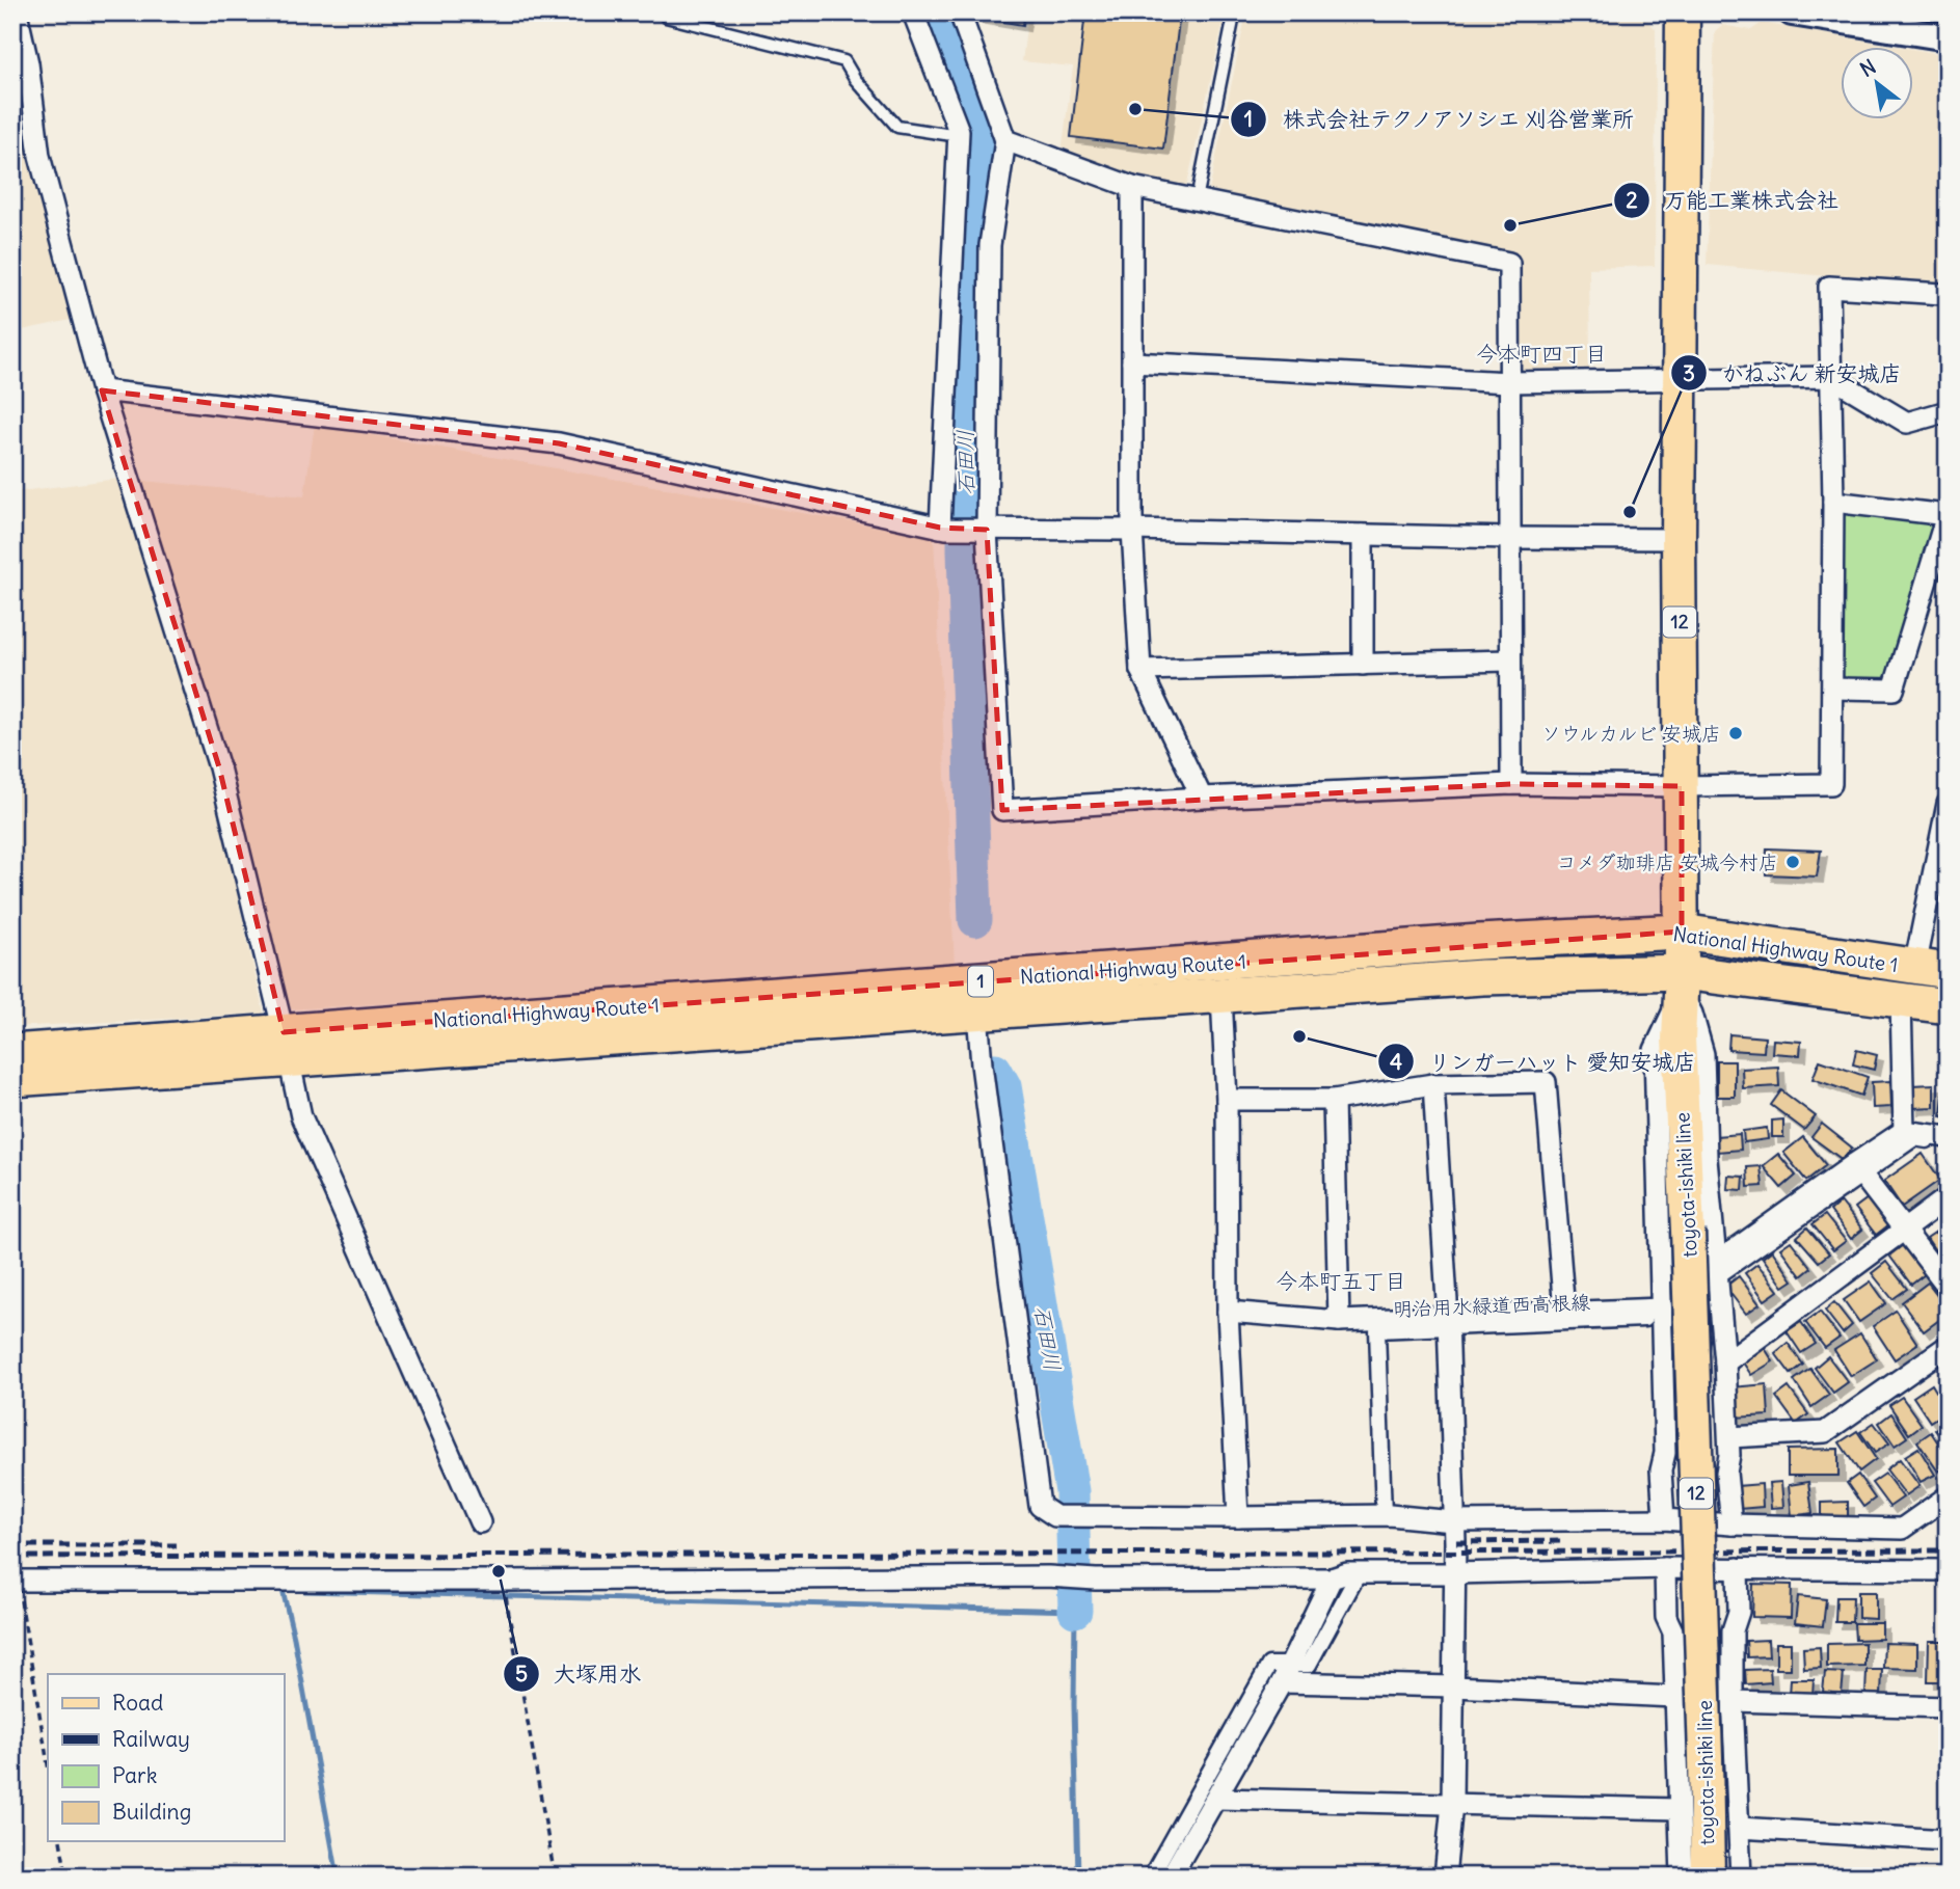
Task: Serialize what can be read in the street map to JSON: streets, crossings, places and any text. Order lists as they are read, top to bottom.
{
  "streets": {
    "highway": ["National Highway Route 1", "1"],
    "main road": ["12", "toyota-ishiki line"],
    "street": ["明治用水緑道西高根線"]
  },
  "crossings": [
    ["National Highway Route 1", "toyota-ishiki line"]
  ],
  "districts": ["今本町四丁目", "今本町五丁目"],
  "water": ["石田川"],
  "places": [
    "株式会社テクノアソシエ 刈谷営業所",
    "万能工業株式会社",
    "かねぶん 新安城店",
    "ソウルカルビ 安城店",
    "コメダ珈琲店 安城今村店",
    "リンガーハット 愛知安城店",
    "大塚用水"
  ],
  "legend": [
    "Road",
    "Railway",
    "Park",
    "Building"
  ],
  "north": "top left"
}
